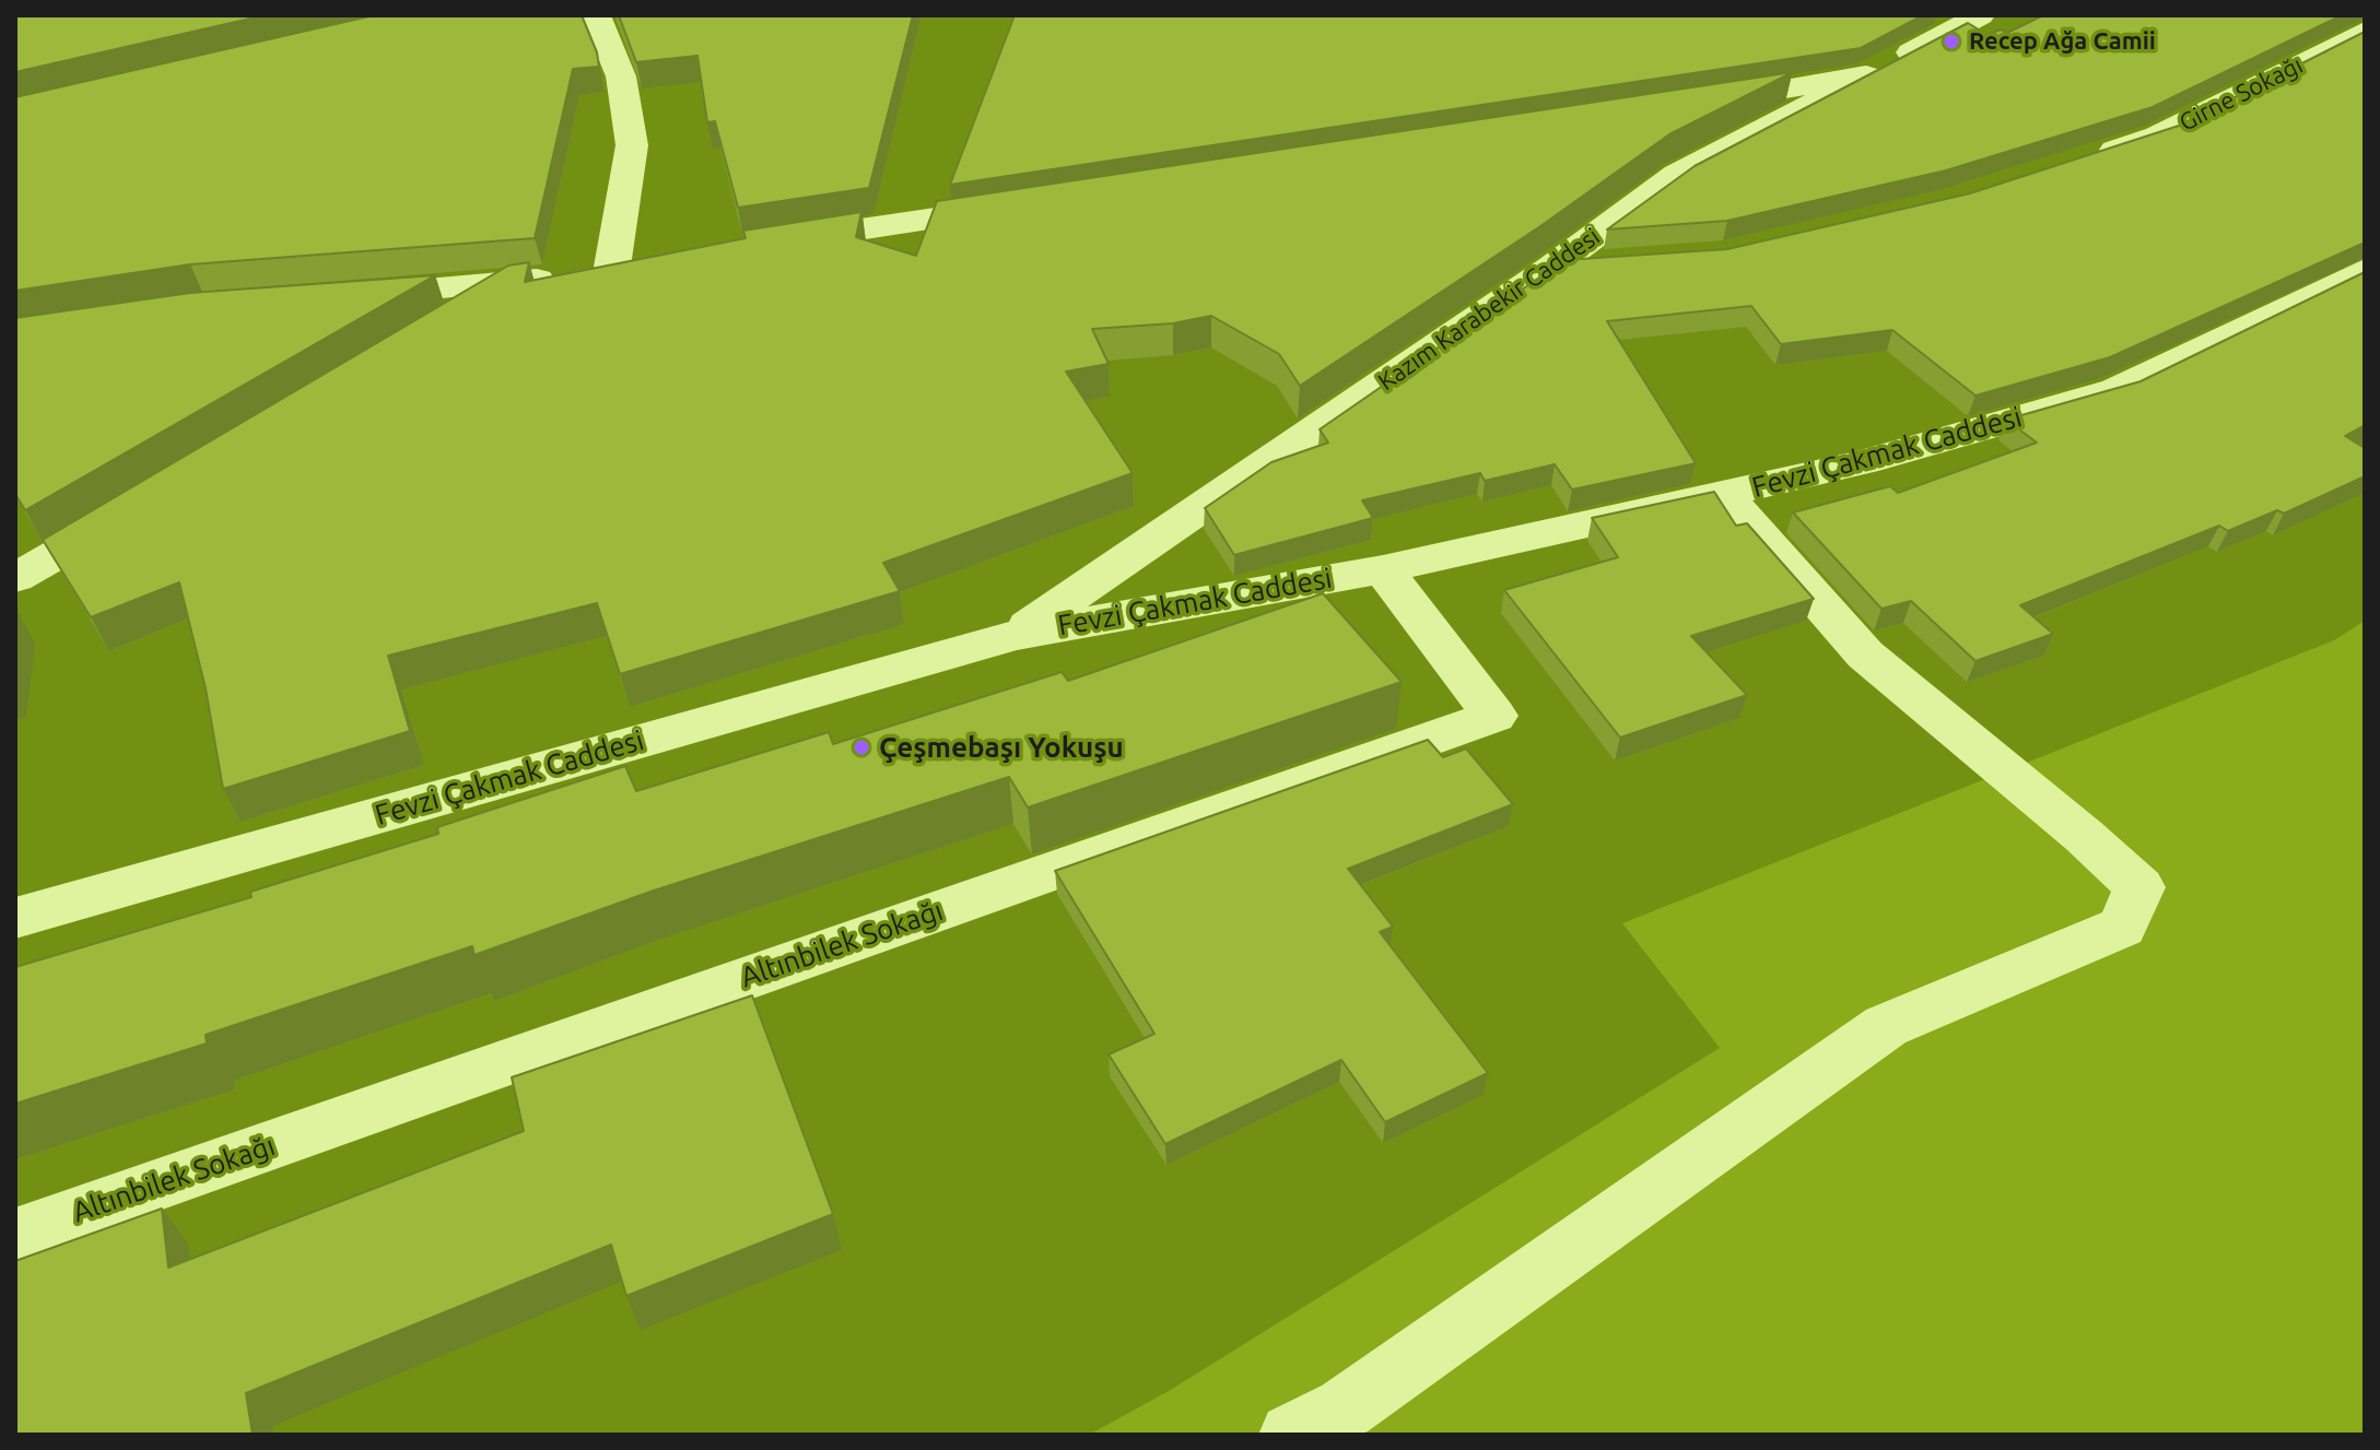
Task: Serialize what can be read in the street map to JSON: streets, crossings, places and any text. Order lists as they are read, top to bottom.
{
  "streets": {
    "street": [
      "Girne Sokağı",
      "Kazım Karabekir Caddesi",
      "Fevzi Çakmak Caddesi",
      "Altınbilek Sokağı"
    ]
  },
  "crossings": [
    ["Kazım Karabekir Caddesi", "Fevzi Çakmak Caddesi"],
    ["Fevzi Çakmak Caddesi", "Altınbilek Sokağı"]
  ],
  "places": ["Recep Ağa Camii", "Çeşmebaşı Yokuşu"]
}
